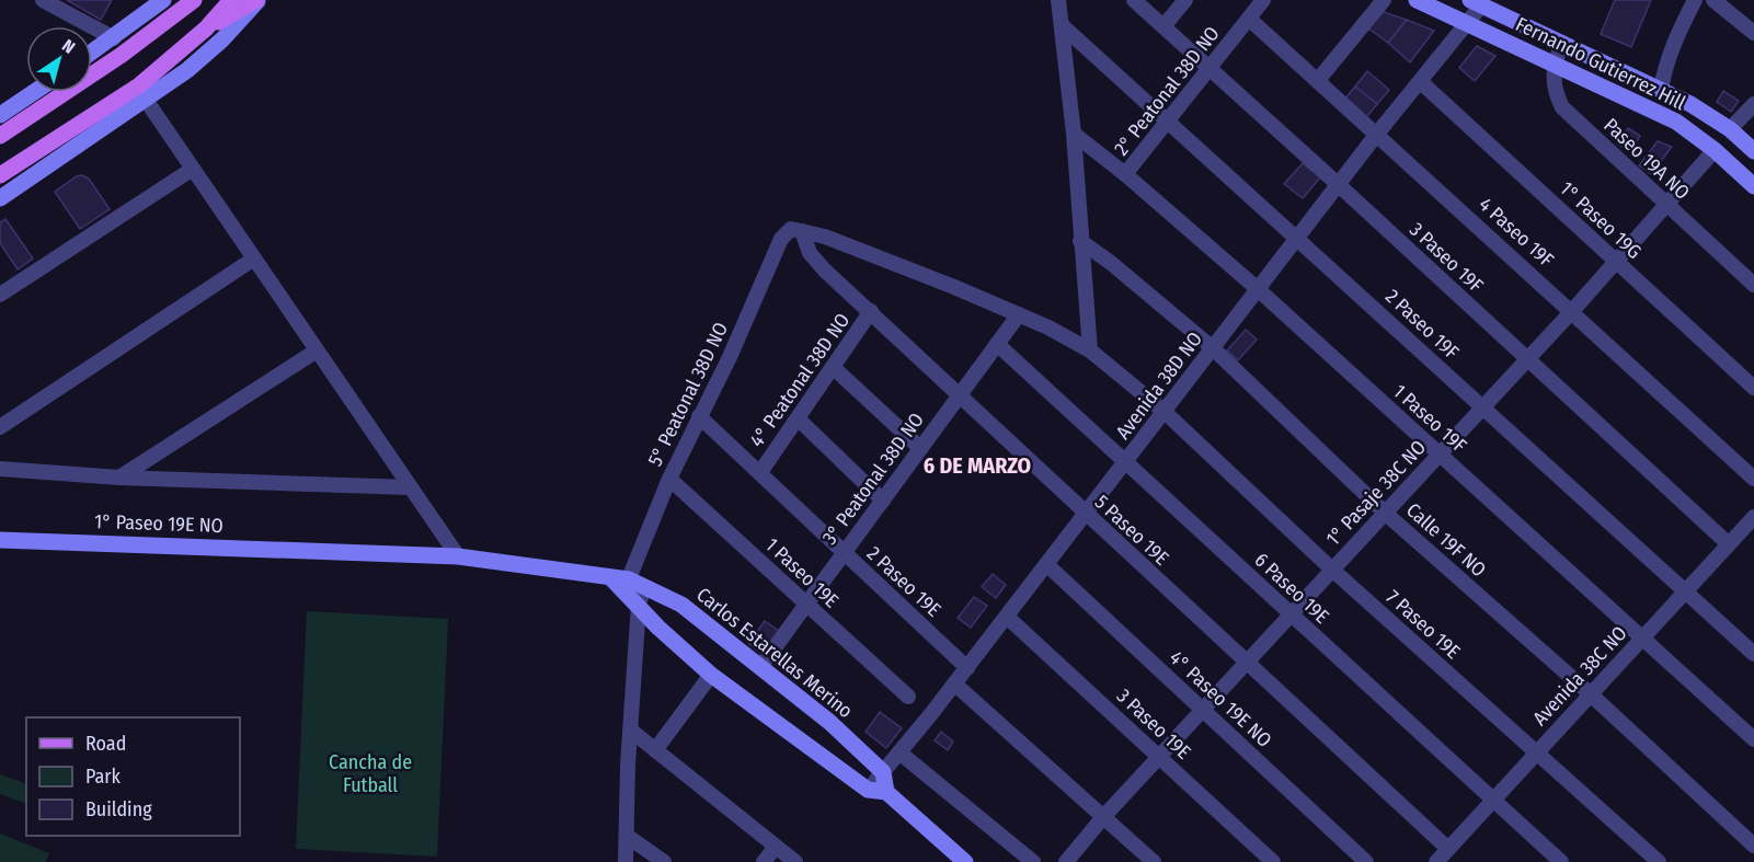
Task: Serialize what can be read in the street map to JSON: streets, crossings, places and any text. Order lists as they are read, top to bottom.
{
  "streets": {
    "street": [
      "Fernando Gutierrez Hill",
      "2° Peatonal 38D NO",
      "Paseo 19A NO",
      "1° Paseo 19G",
      "4 Paseo 19F",
      "3 Paseo 19F",
      "2 Paseo 19F",
      "4° Peatonal 38D NO",
      "Avenida 38D NO",
      "5° Peatonal 38D NO",
      "1 Paseo 19F",
      "3° Peatonal 38D NO",
      "1° Pasaje 38C NO",
      "1° Paseo 19E NO",
      "5 Paseo 19E",
      "Calle 19F NO",
      "1 Paseo 19E",
      "2 Paseo 19E",
      "6 Paseo 19E",
      "7 Paseo 19E",
      "Carlos Estarellas Merino",
      "Avenida 38C NO",
      "4° Paseo 19E NO",
      "3 Paseo 19E"
    ]
  },
  "crossings": [
    ["Fernando Gutierrez Hill", "Paseo 19A NO"],
    ["Fernando Gutierrez Hill", "Avenida 38D NO"],
    ["Fernando Gutierrez Hill", "1° Pasaje 38C NO"],
    ["2° Peatonal 38D NO", "4 Paseo 19F"],
    ["2° Peatonal 38D NO", "3 Paseo 19F"],
    ["2° Peatonal 38D NO", "2 Paseo 19F"],
    ["2° Peatonal 38D NO", "1 Paseo 19F"],
    ["Paseo 19A NO", "1° Pasaje 38C NO"],
    ["1° Paseo 19G", "Avenida 38D NO"],
    ["1° Paseo 19G", "1° Pasaje 38C NO"],
    ["4 Paseo 19F", "Avenida 38D NO"],
    ["4 Paseo 19F", "1° Pasaje 38C NO"],
    ["3 Paseo 19F", "Avenida 38D NO"],
    ["3 Paseo 19F", "1° Pasaje 38C NO"],
    ["3 Paseo 19F", "Avenida 38C NO"],
    ["2 Paseo 19F", "Avenida 38D NO"],
    ["2 Paseo 19F", "1° Pasaje 38C NO"],
    ["2 Paseo 19F", "Avenida 38C NO"],
    ["4° Peatonal 38D NO", "5 Paseo 19E"],
    ["4° Peatonal 38D NO", "2 Paseo 19E"],
    ["Avenida 38D NO", "1 Paseo 19F"],
    ["Avenida 38D NO", "5 Paseo 19E"],
    ["Avenida 38D NO", "Calle 19F NO"],
    ["Avenida 38D NO", "2 Paseo 19E"],
    ["Avenida 38D NO", "6 Paseo 19E"],
    ["Avenida 38D NO", "7 Paseo 19E"],
    ["Avenida 38D NO", "Carlos Estarellas Merino"],
    ["Avenida 38D NO", "4° Paseo 19E NO"],
    ["Avenida 38D NO", "3 Paseo 19E"],
    ["5° Peatonal 38D NO", "5 Paseo 19E"],
    ["5° Peatonal 38D NO", "1 Paseo 19E"],
    ["5° Peatonal 38D NO", "2 Paseo 19E"],
    ["5° Peatonal 38D NO", "7 Paseo 19E"],
    ["5° Peatonal 38D NO", "Carlos Estarellas Merino"],
    ["1 Paseo 19F", "1° Pasaje 38C NO"],
    ["1 Paseo 19F", "Avenida 38C NO"],
    ["3° Peatonal 38D NO", "5 Paseo 19E"],
    ["3° Peatonal 38D NO", "1 Paseo 19E"],
    ["3° Peatonal 38D NO", "2 Paseo 19E"],
    ["3° Peatonal 38D NO", "6 Paseo 19E"],
    ["3° Peatonal 38D NO", "7 Paseo 19E"],
    ["3° Peatonal 38D NO", "Carlos Estarellas Merino"],
    ["1° Pasaje 38C NO", "5 Paseo 19E"],
    ["1° Pasaje 38C NO", "Calle 19F NO"],
    ["1° Pasaje 38C NO", "6 Paseo 19E"],
    ["1° Pasaje 38C NO", "7 Paseo 19E"],
    ["1° Pasaje 38C NO", "4° Paseo 19E NO"],
    ["1° Pasaje 38C NO", "3 Paseo 19E"],
    ["1° Paseo 19E NO", "Carlos Estarellas Merino"],
    ["5 Paseo 19E", "7 Paseo 19E"],
    ["5 Paseo 19E", "Avenida 38C NO"],
    ["Calle 19F NO", "Avenida 38C NO"],
    ["6 Paseo 19E", "Avenida 38C NO"],
    ["7 Paseo 19E", "Avenida 38C NO"]
  ],
  "districts": ["6 DE MARZO"],
  "parks": ["Cancha de Futball"],
  "legend": ["Road", "Park", "Building"],
  "north": "top right"
}
